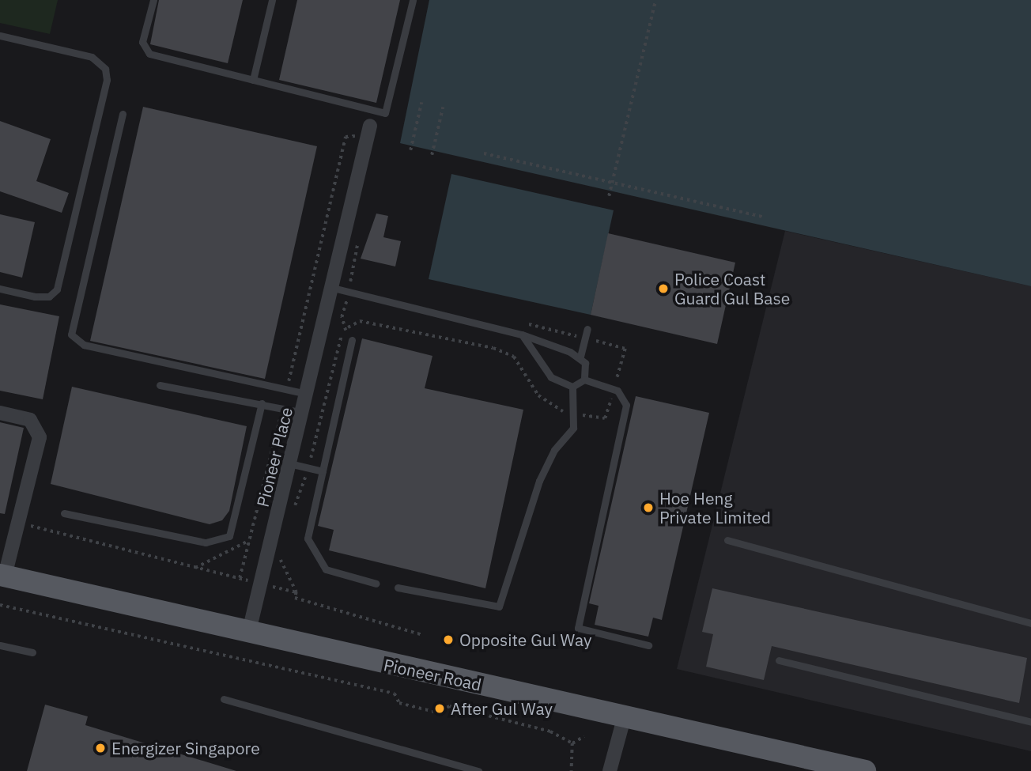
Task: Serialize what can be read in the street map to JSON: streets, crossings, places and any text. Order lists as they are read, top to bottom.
{
  "streets": {
    "main road": ["Pioneer Road"],
    "street": ["Pioneer Place"]
  },
  "crossings": [
    ["Pioneer Place", "Pioneer Road"]
  ],
  "places": [
    "Police Coast Guard Gul Base",
    "Hoe Heng Private Limited",
    "Opposite Gul Way",
    "After Gul Way",
    "Energizer Singapore"
  ]
}
